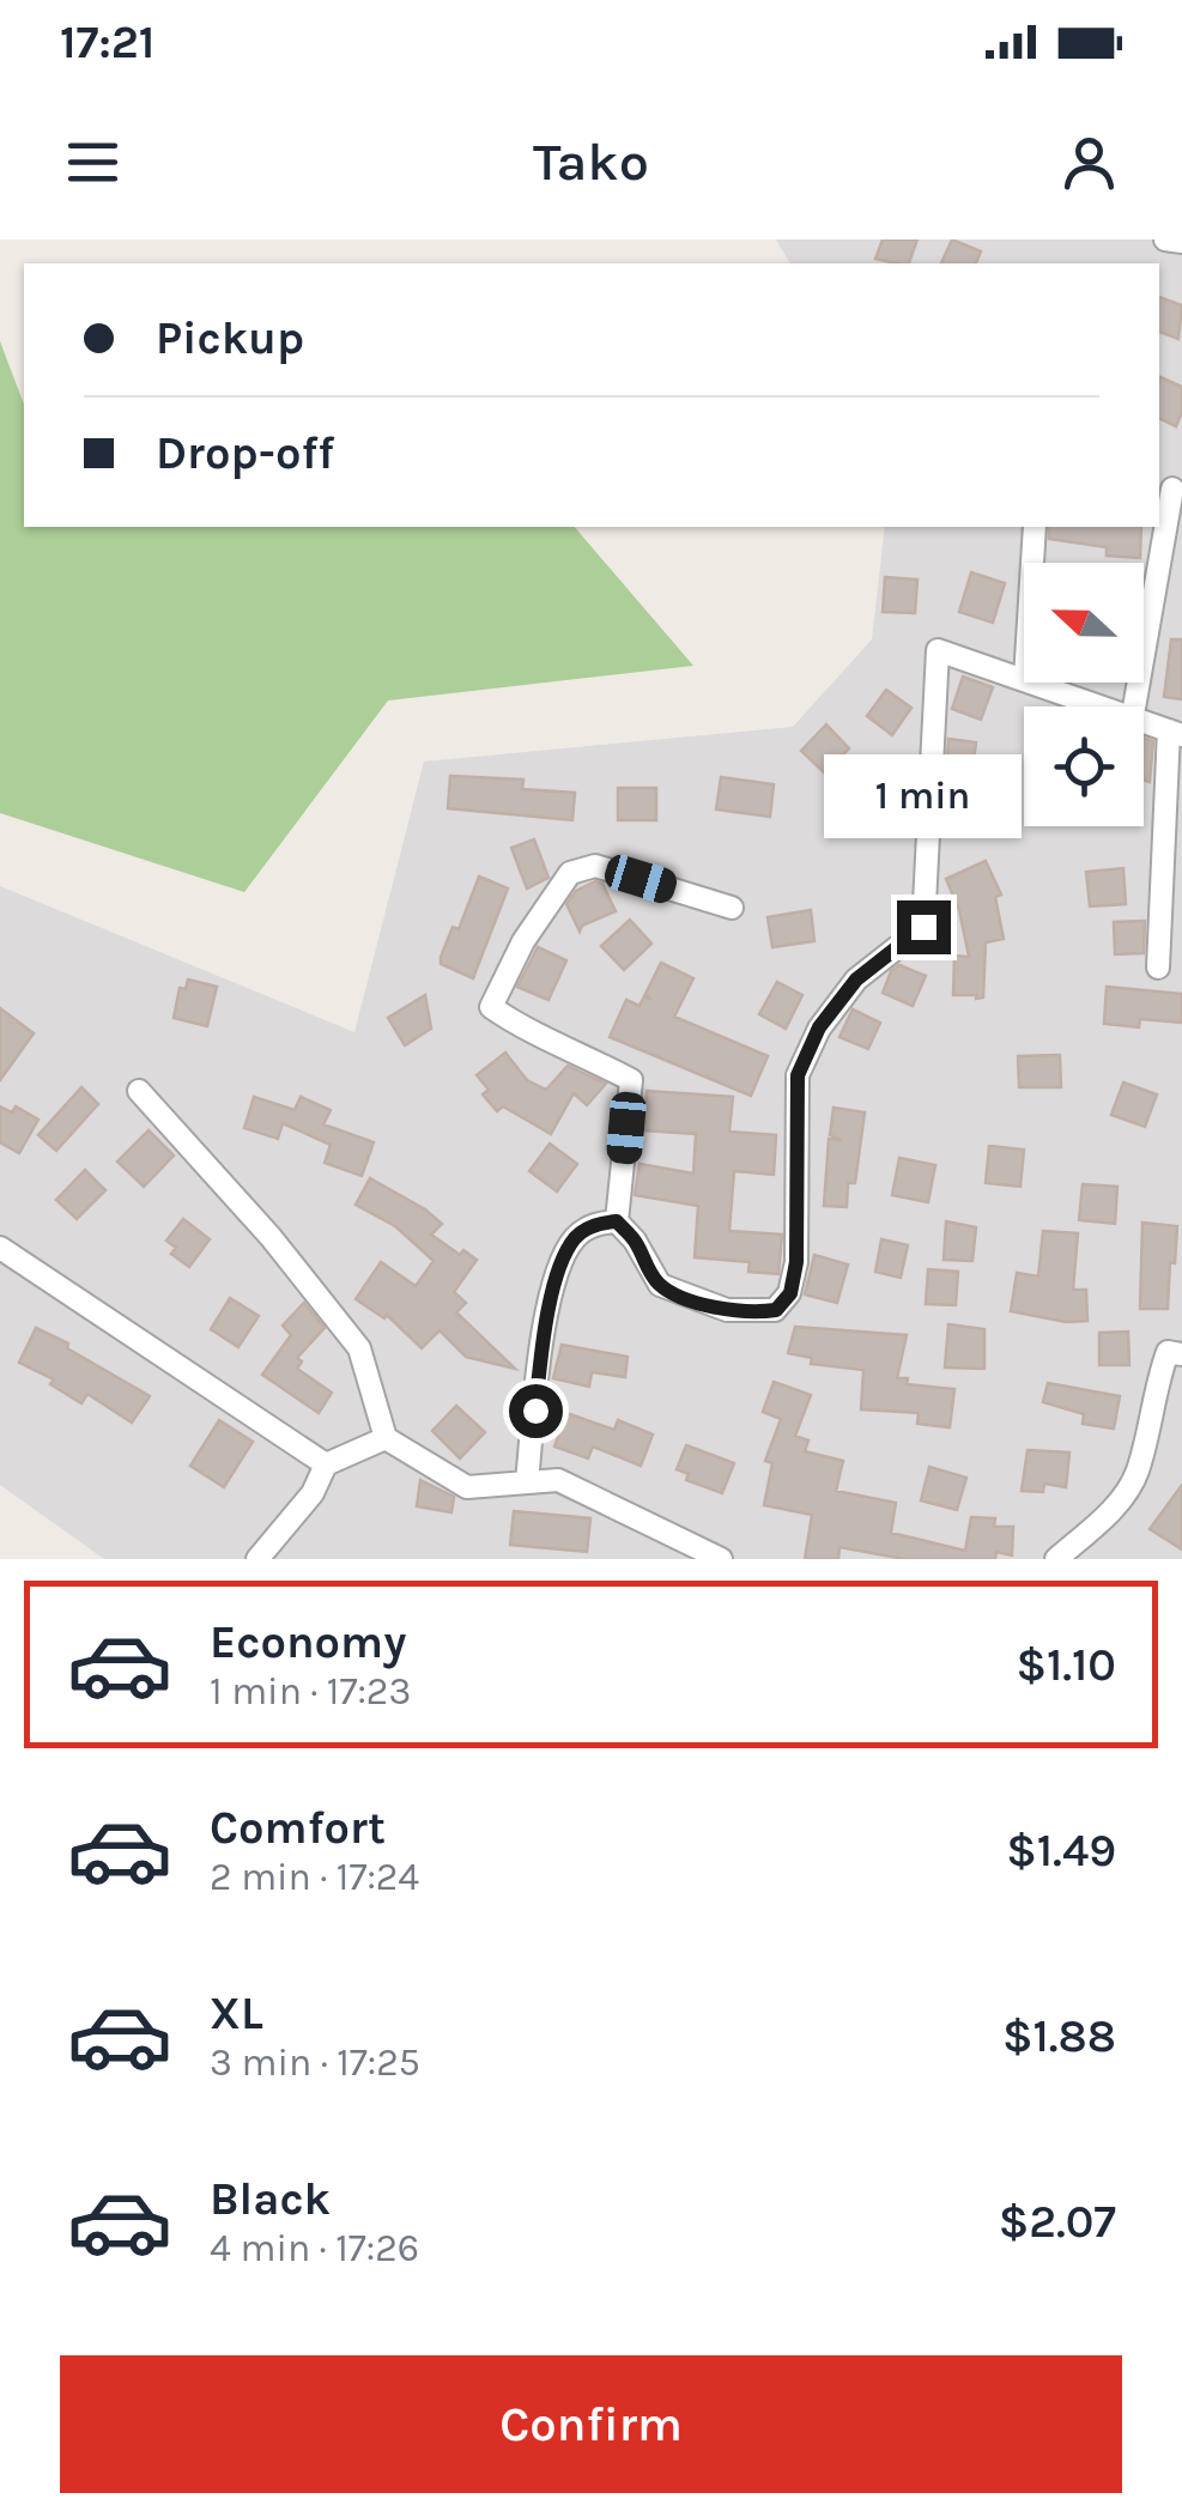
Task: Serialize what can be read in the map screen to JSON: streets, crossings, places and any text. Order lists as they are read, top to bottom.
{
  "north": "left",
  "page": {
    "status": "17:21",
    "header": "Tako",
    "banner": ["Pickup", "Drop-off"],
    "bubble": "1 min",
    "list": [
      {
        "name": "Economy",
        "note": "1 min · 17:23",
        "value": "$1.10"
      },
      {
        "name": "Comfort",
        "note": "2 min · 17:24",
        "value": "$1.49"
      },
      {
        "name": "XL",
        "note": "3 min · 17:25",
        "value": "$1.88"
      },
      {
        "name": "Black",
        "note": "4 min · 17:26",
        "value": "$2.07"
      }
    ],
    "buttons": "Confirm"
  }
}
